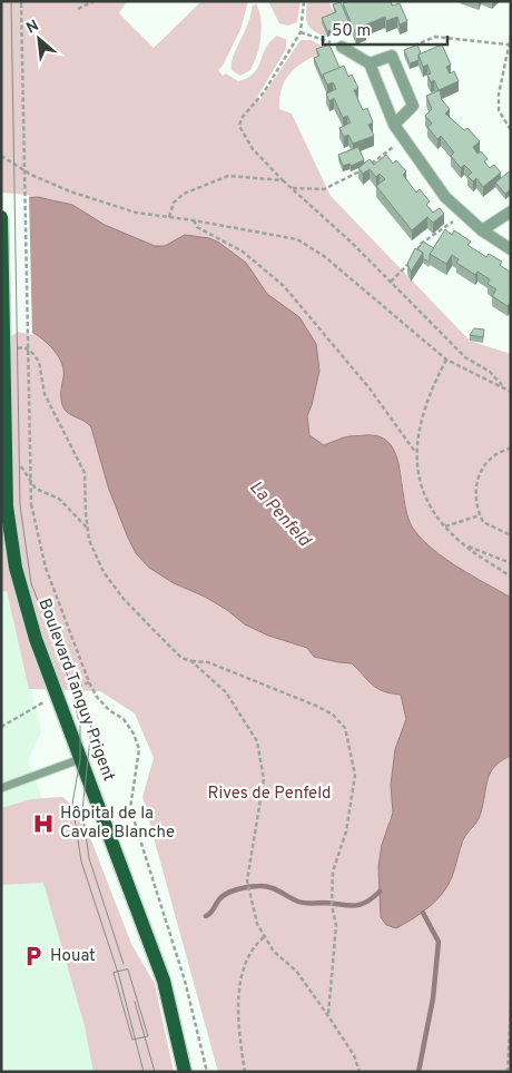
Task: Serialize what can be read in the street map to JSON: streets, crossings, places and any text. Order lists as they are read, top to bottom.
{
  "streets": {
    "main road": ["Boulevard Tanguy Prigent"]
  },
  "water": ["La Penfeld"],
  "parks": ["Rives de Penfeld"],
  "places": {
    "hospital": ["Hôpital de la Cavale Blanche"],
    "parking": ["Houat"]
  },
  "scale_bar": "50 m",
  "north": "top left"
}
